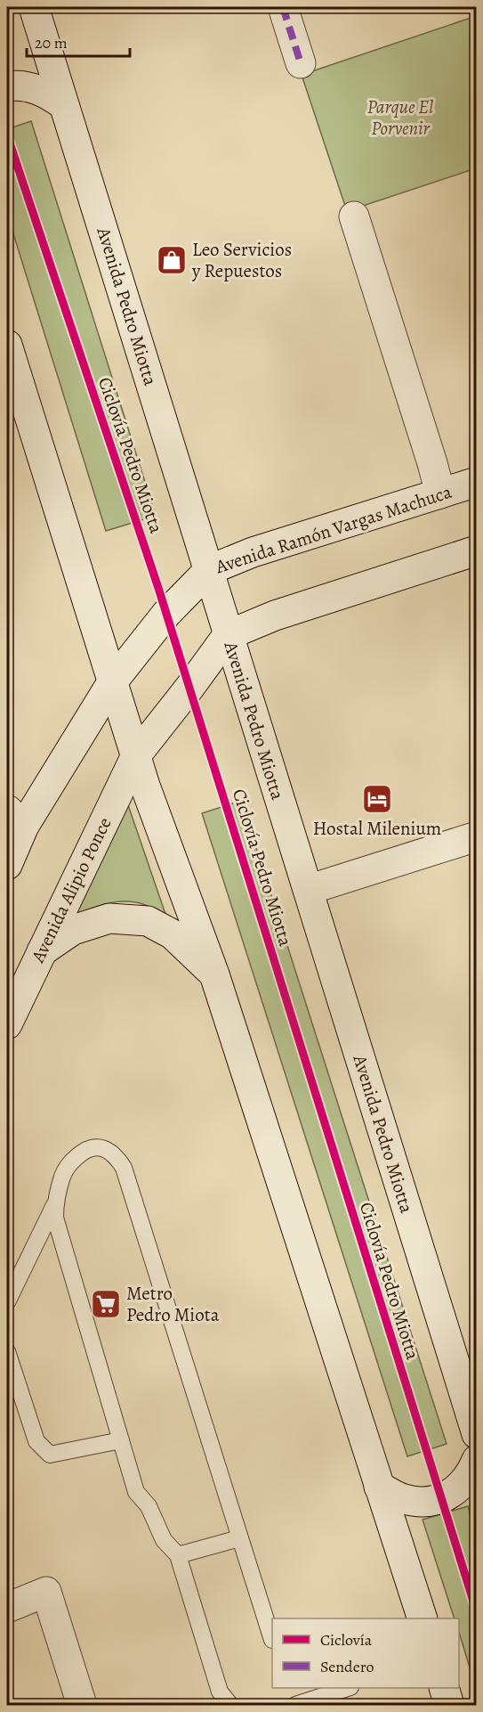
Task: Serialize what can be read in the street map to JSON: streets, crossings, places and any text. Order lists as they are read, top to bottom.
{
  "streets": {
    "main road": ["Avenida Pedro Miotta", "Avenida Ramón Vargas Machuca", "Avenida Alipio Ponce"],
    "cycle path": ["Ciclovía Pedro Miotta"]
  },
  "crossings": [
    ["Avenida Pedro Miotta", "Avenida Ramón Vargas Machuca"]
  ],
  "parks": ["Parque El Porvenir"],
  "places": {
    "shop": ["Leo Servicios y Repuestos"],
    "hotel": ["Hostal Milenium"],
    "supermarket": ["Metro Pedro Miota"]
  },
  "legend": ["Ciclovía", "Sendero"],
  "scale_bar": "20 m"
}
